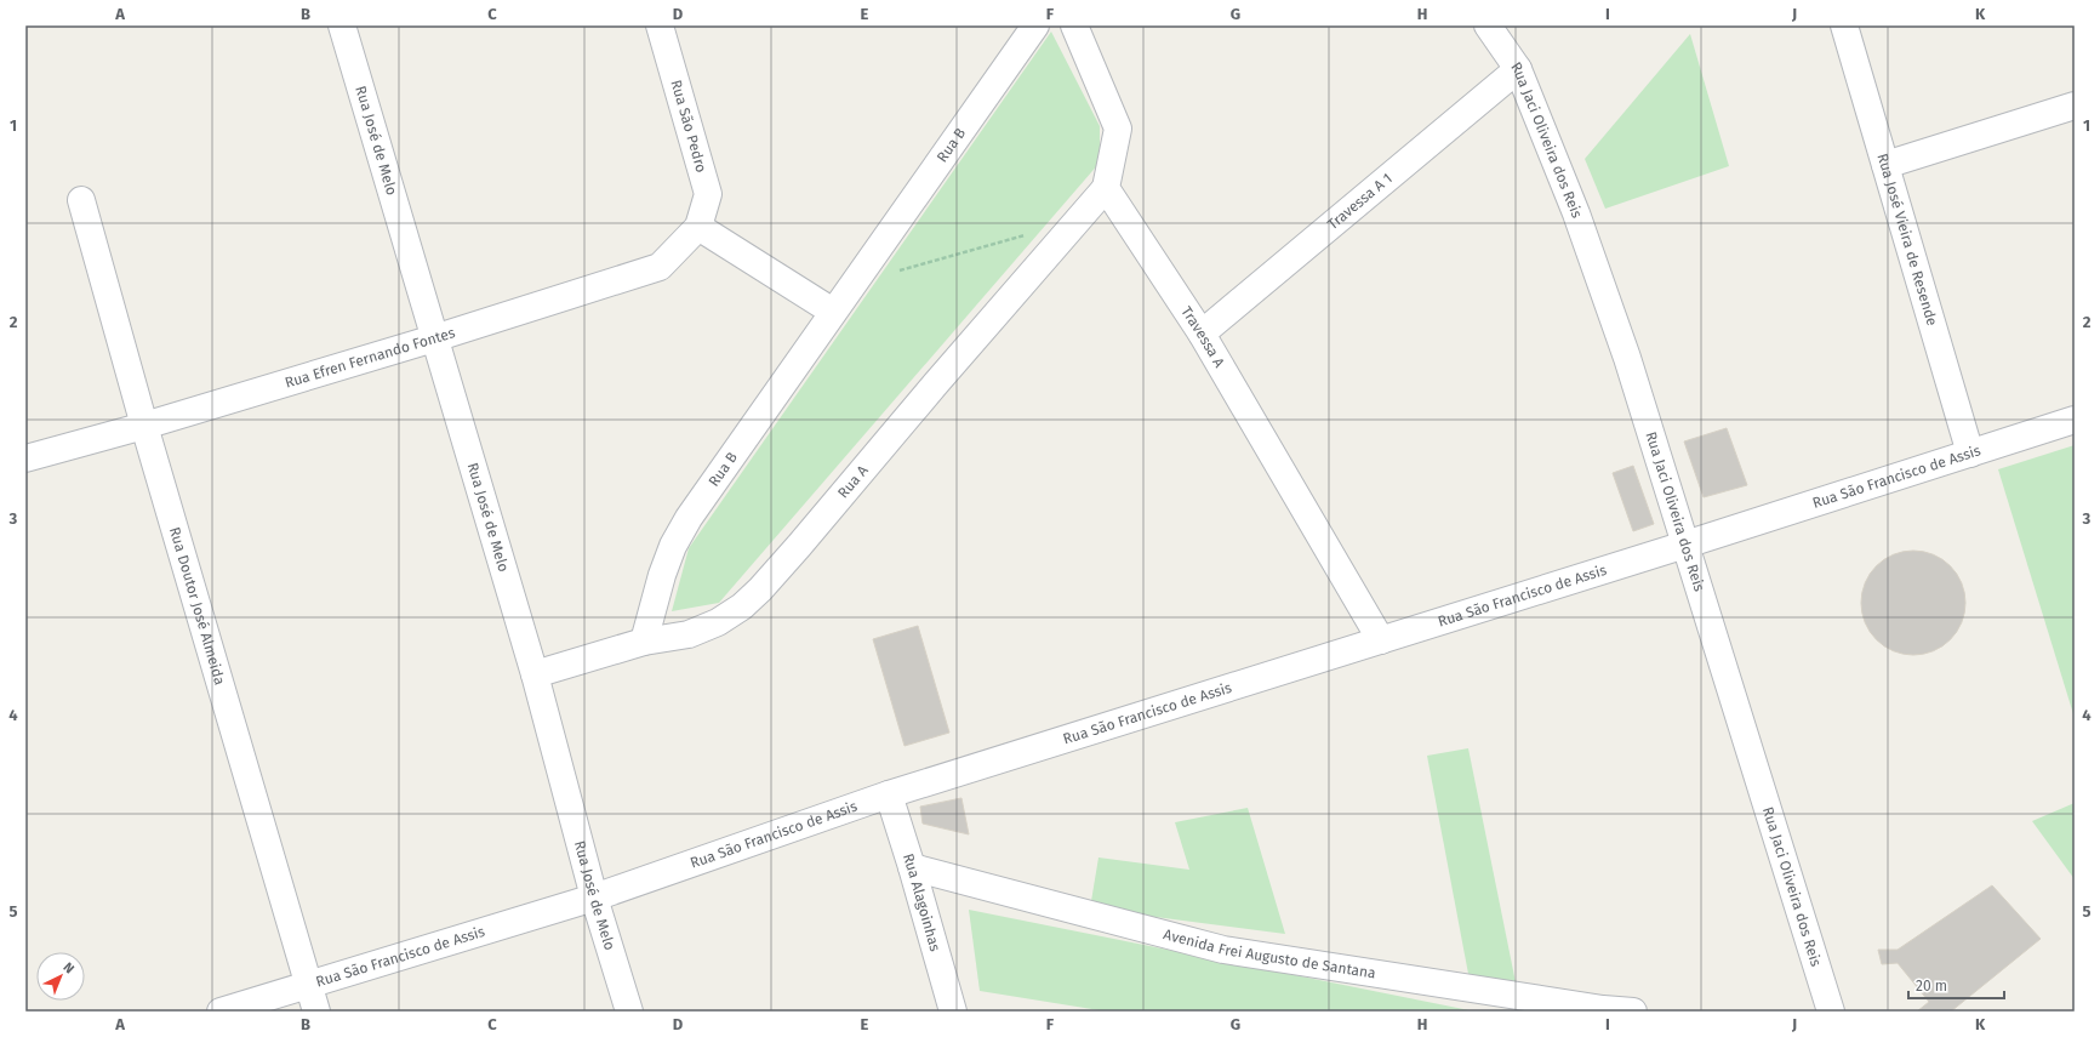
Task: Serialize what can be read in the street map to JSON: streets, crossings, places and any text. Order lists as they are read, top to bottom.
{
  "streets": {
    "street": [
      "Rua São Pedro",
      "Rua José de Melo",
      "Rua Jaci Oliveira dos Reis",
      "Rua B",
      "Travessa A 1",
      "Rua José Vieira de Resende",
      "Travessa A",
      "Rua Efren Fernando Fontes",
      "Rua São Francisco de Assis",
      "Rua A",
      "Rua Doutor José Almeida",
      "Rua Alagoinhas",
      "Avenida Frei Augusto de Santana"
    ]
  },
  "crossings": [
    ["Rua São Pedro", "Rua Efren Fernando Fontes"],
    ["Rua José de Melo", "Rua Efren Fernando Fontes"],
    ["Rua José de Melo", "Rua São Francisco de Assis"],
    ["Rua José de Melo", "Rua A"],
    ["Rua Jaci Oliveira dos Reis", "Travessa A 1"],
    ["Rua Jaci Oliveira dos Reis", "Rua São Francisco de Assis"],
    ["Rua B", "Rua A"],
    ["Travessa A 1", "Travessa A"],
    ["Rua José Vieira de Resende", "Rua São Francisco de Assis"],
    ["Travessa A", "Rua São Francisco de Assis"],
    ["Travessa A", "Rua A"],
    ["Rua Efren Fernando Fontes", "Rua Doutor José Almeida"],
    ["Rua São Francisco de Assis", "Rua Doutor José Almeida"],
    ["Rua São Francisco de Assis", "Rua Alagoinhas"],
    ["Rua Alagoinhas", "Avenida Frei Augusto de Santana"]
  ],
  "scale_bar": "20 m",
  "north": "top right",
  "grid": {
    "columns": [
      "A",
      "B",
      "C",
      "D",
      "E",
      "F",
      "G",
      "H",
      "I",
      "J",
      "K"
    ],
    "rows": [
      "1",
      "2",
      "3",
      "4",
      "5"
    ]
  }
}
